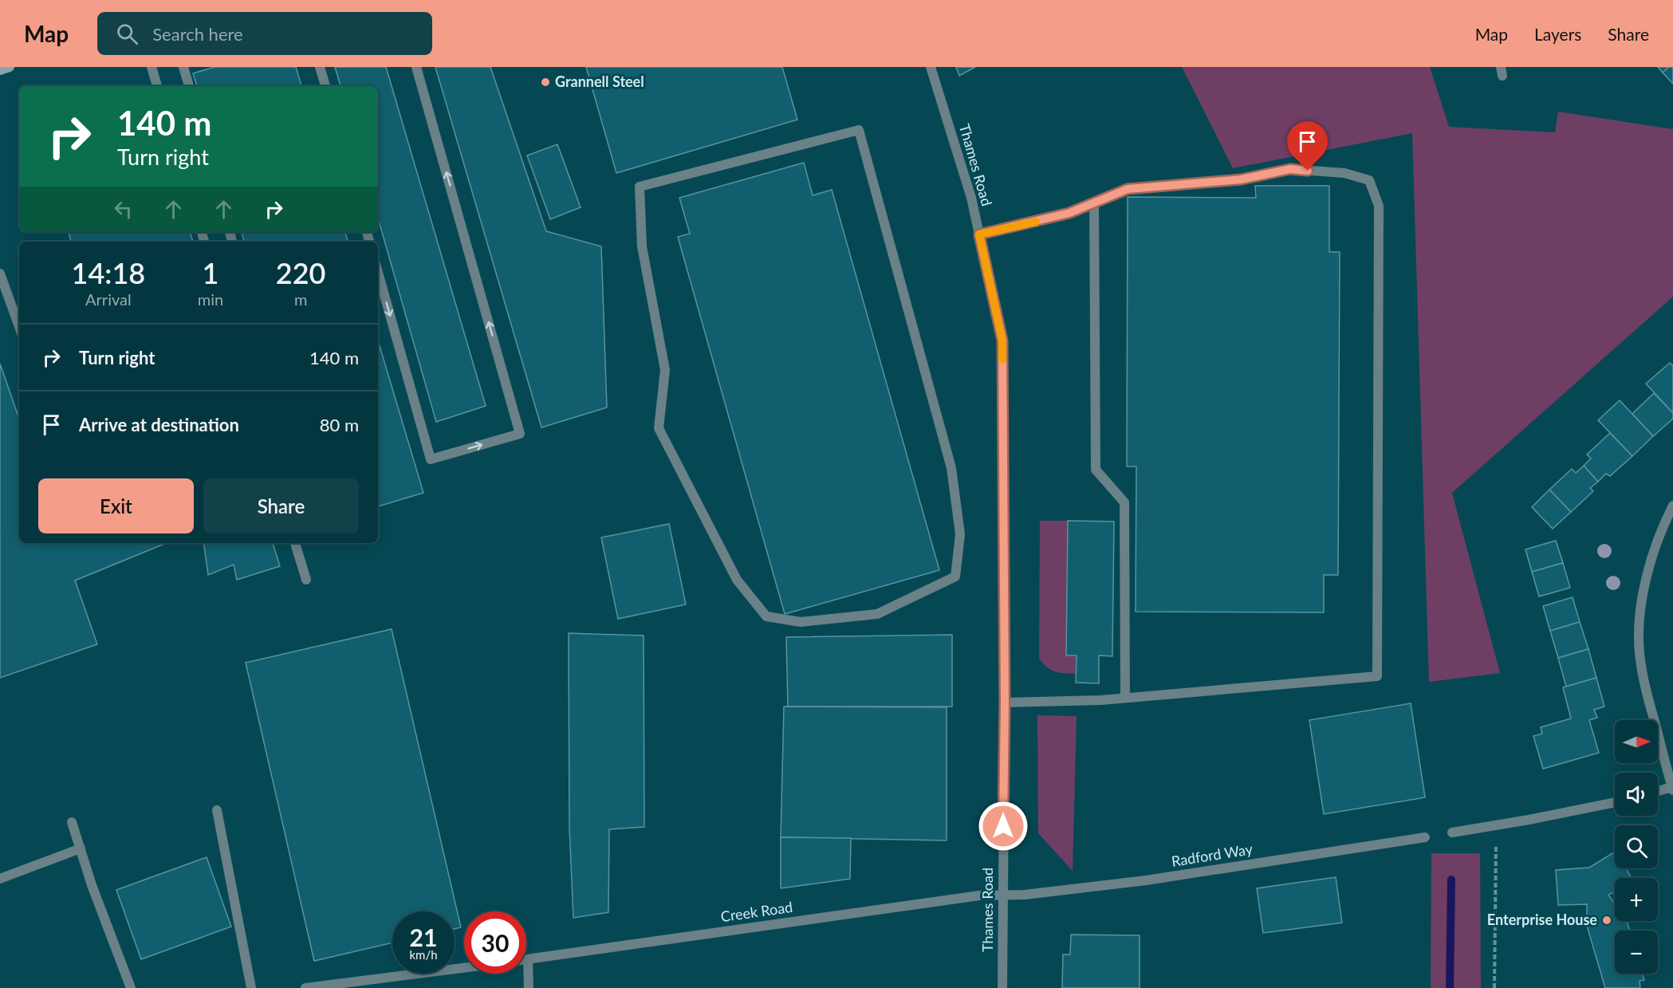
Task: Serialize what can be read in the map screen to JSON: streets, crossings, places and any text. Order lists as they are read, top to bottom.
{
  "streets": {
    "street": ["Thames Road", "Radford Way", "Creek Road"]
  },
  "crossings": [
    ["Thames Road", "Radford Way"],
    ["Thames Road", "Creek Road"],
    ["Radford Way", "Creek Road"]
  ],
  "places": ["Grannell Steel", "Enterprise House"],
  "north": "right",
  "page": {
    "header": "Map",
    "search": "Search here",
    "nav": ["Map", "Layers", "Share"],
    "turn": ["140 m", "Turn right"],
    "eta": [
      "14:18",
      "Arrival",
      "1",
      "min",
      "220",
      "m"
    ],
    "list": [
      {
        "name": "Turn right",
        "value": "140 m"
      },
      {
        "name": "Arrive at destination",
        "value": "80 m"
      }
    ],
    "buttons": ["Exit", "Share"],
    "map_buttons": ["+", "−"],
    "speed": "21 km/h",
    "limit": "30"
  }
}
